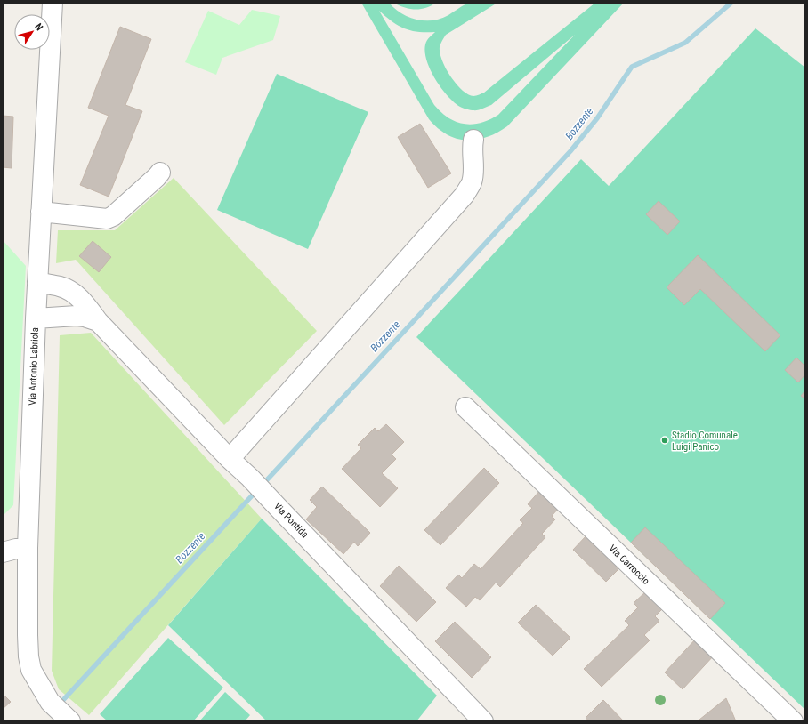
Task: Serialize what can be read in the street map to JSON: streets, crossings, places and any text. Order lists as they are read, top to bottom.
{
  "streets": {
    "street": ["Via Antonio Labriola", "Via Pontida", "Via Carroccio"]
  },
  "crossings": [
    ["Via Antonio Labriola", "Via Pontida"]
  ],
  "water": ["Bozzente"],
  "places": ["Stadio Comunale Luigi Panico"],
  "north": "top right"
}
